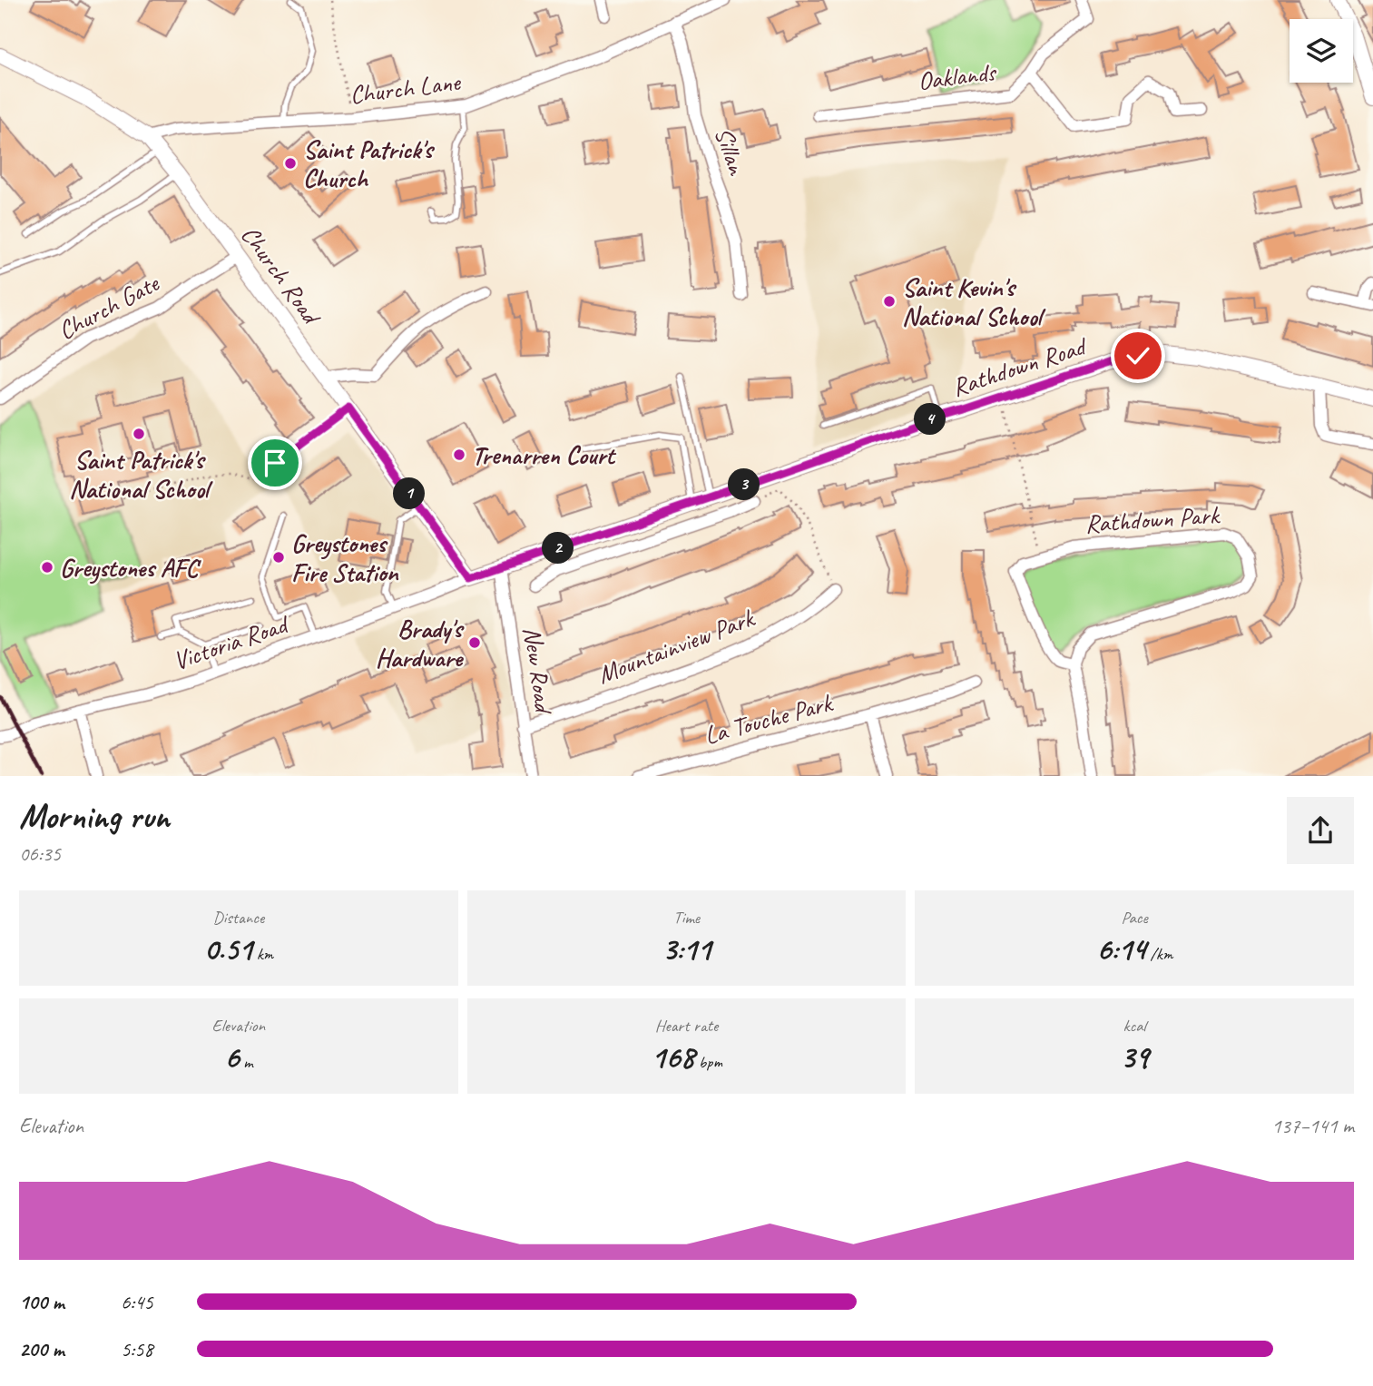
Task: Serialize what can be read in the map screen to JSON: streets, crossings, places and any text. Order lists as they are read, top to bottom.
{
  "streets": {
    "main road": ["Church Road", "Rathdown Road"],
    "street": [
      "Oaklands",
      "Church Lane",
      "Sillan",
      "Church Gate",
      "Rathdown Park",
      "Victoria Road",
      "Mountainview Park",
      "New Road",
      "La Touche Park"
    ]
  },
  "crossings": [
    ["Church Lane", "Sillan"],
    ["Church Lane", "Church Road"],
    ["Church Road", "Church Gate"],
    ["Church Road", "Rathdown Road"],
    ["Church Road", "Victoria Road"],
    ["Rathdown Road", "Victoria Road"],
    ["Rathdown Road", "New Road"],
    ["Mountainview Park", "New Road"]
  ],
  "places": [
    "Saint Patrick's Church",
    "Saint Kevin's National School",
    "Saint Patrick's National School",
    "Trenarren Court",
    "Greystones Fire Station",
    "Greystones AFC",
    "Brady's Hardware"
  ],
  "page": {
    "pins": [
      "4",
      "3",
      "1",
      "2"
    ],
    "heading": ["Morning run", "06:35"],
    "stats": [
      ["Distance", "0.51 km"],
      ["Time", "3:11"],
      ["Pace", "6:14 /km"],
      ["Elevation", "6 m"],
      ["Heart rate", "168 bpm"],
      ["kcal", "39"]
    ],
    "chart": ["Elevation", "137–141 m"],
    "list": [
      {
        "name": "100 m",
        "note": "6:45"
      },
      {
        "name": "200 m",
        "note": "5:58"
      }
    ]
  }
}
